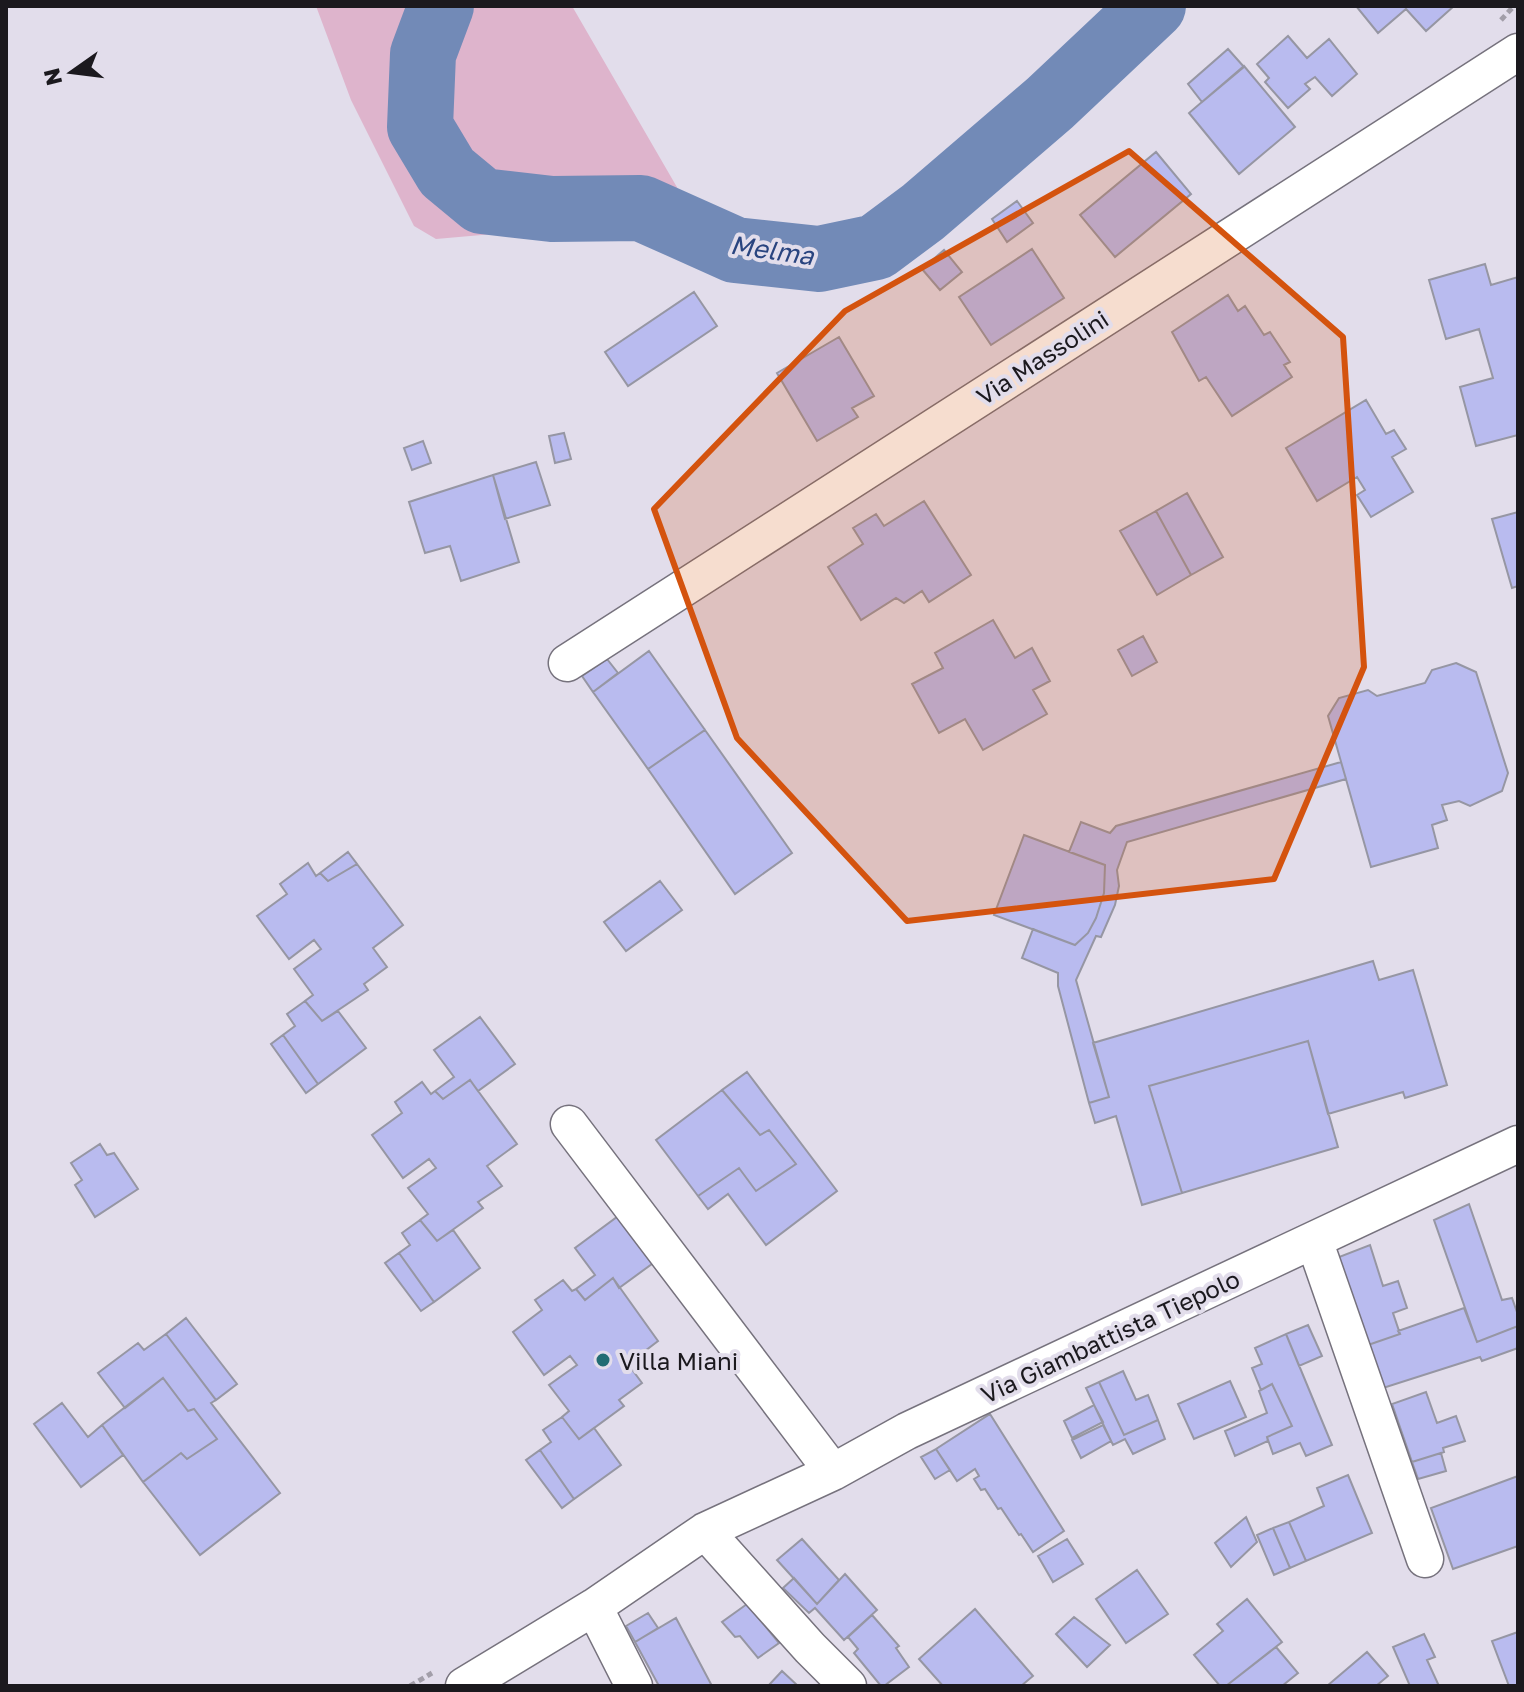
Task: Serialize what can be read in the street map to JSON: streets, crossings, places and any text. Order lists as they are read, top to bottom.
{
  "streets": {
    "street": ["Via Massolini", "Via Giambattista Tiepolo"]
  },
  "water": ["Melma"],
  "places": ["Villa Miani"],
  "north": "left"
}
